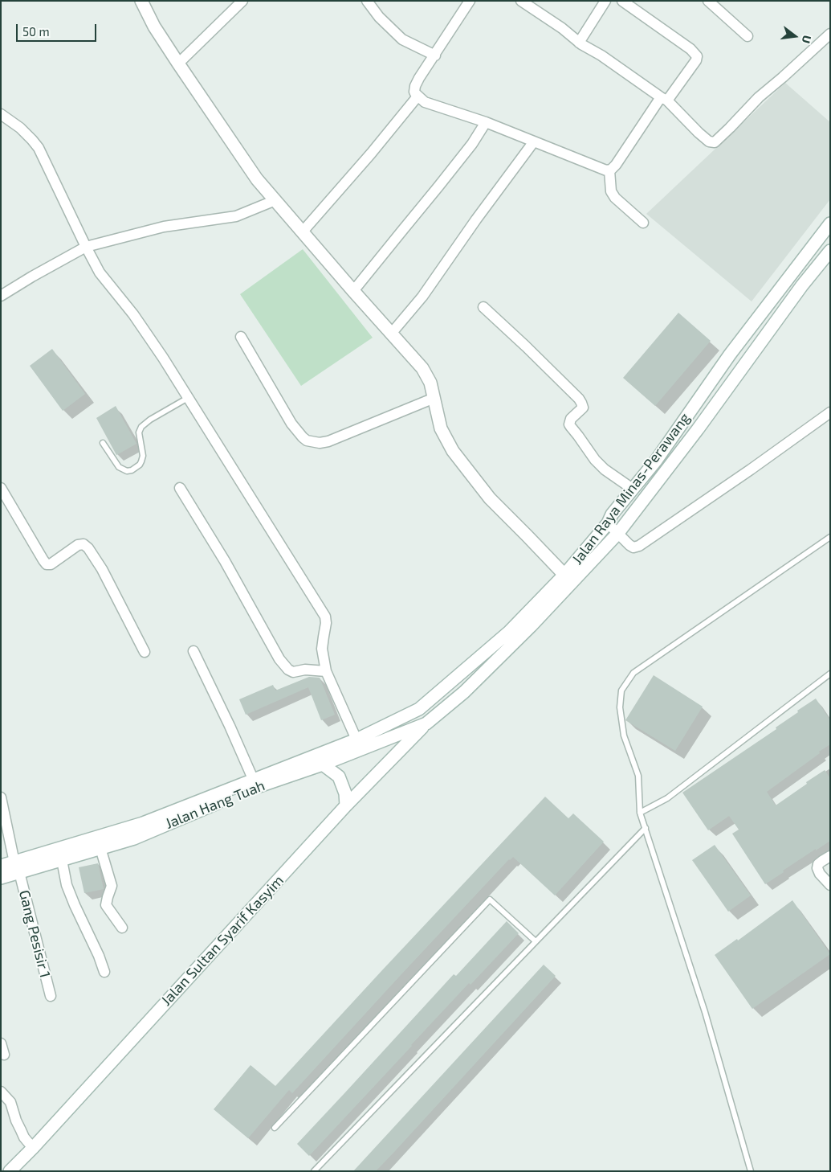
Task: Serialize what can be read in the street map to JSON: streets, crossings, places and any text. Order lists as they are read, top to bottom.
{
  "streets": {
    "main road": ["Jalan Raya Minas-Perawang", "Jalan Hang Tuah", "Jalan Sultan Syarif Kasyim"],
    "street": ["Gang Pesisir 1"]
  },
  "crossings": [
    ["Jalan Raya Minas-Perawang", "Jalan Hang Tuah"],
    ["Jalan Raya Minas-Perawang", "Jalan Sultan Syarif Kasyim"],
    ["Jalan Hang Tuah", "Gang Pesisir 1"],
    ["Jalan Hang Tuah", "Jalan Sultan Syarif Kasyim"]
  ],
  "scale_bar": "50 m",
  "north": "right"
}
